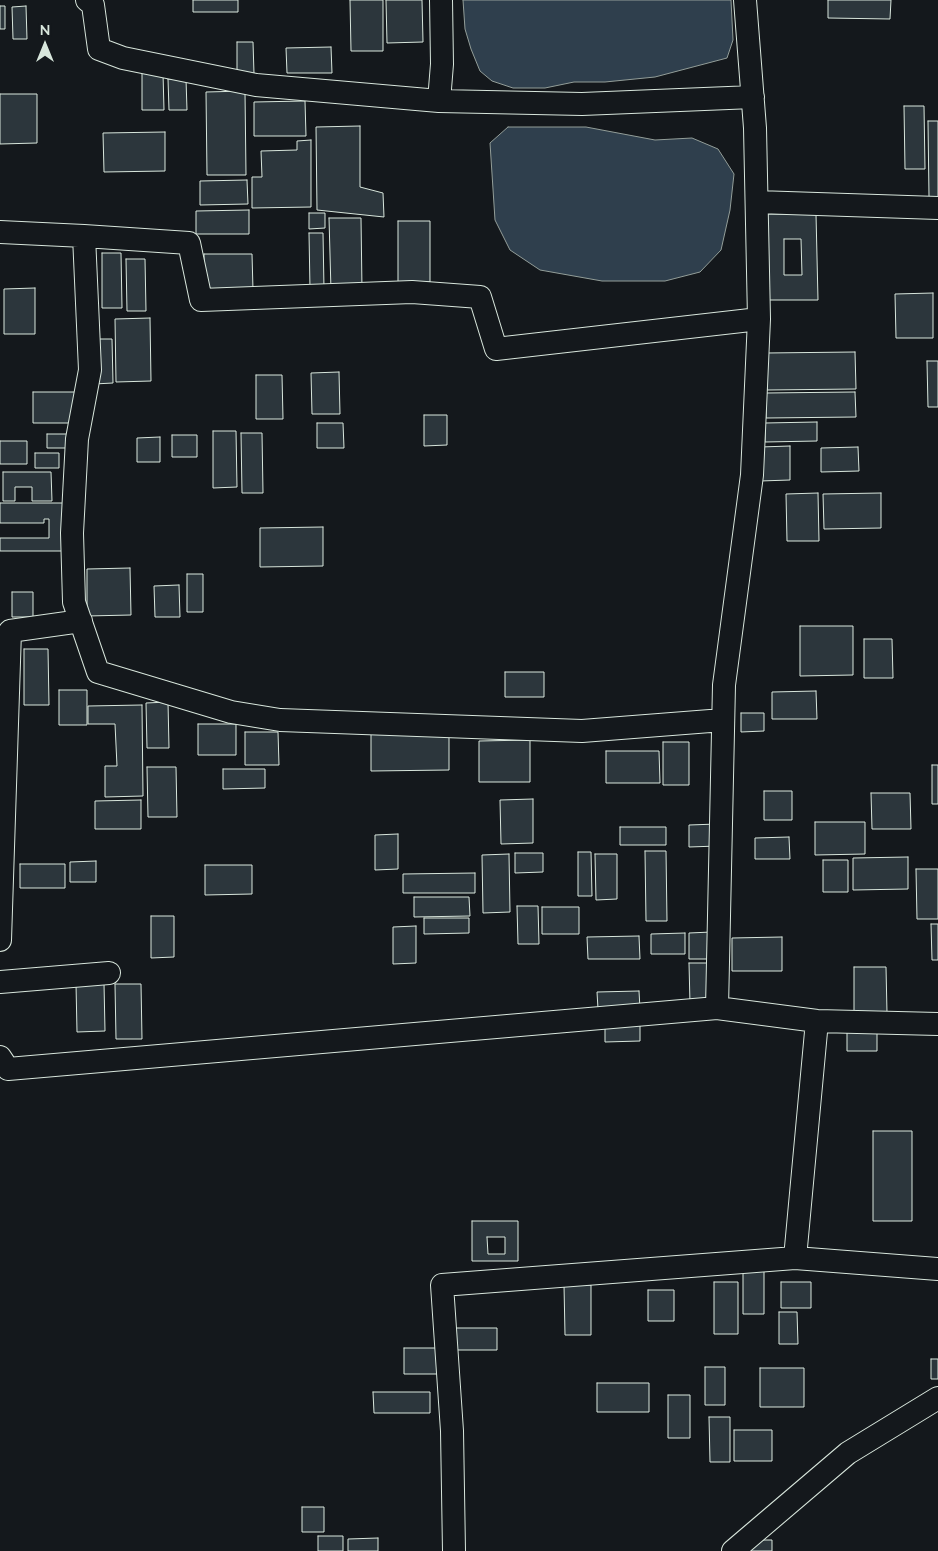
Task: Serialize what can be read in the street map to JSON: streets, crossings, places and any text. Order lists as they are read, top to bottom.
{
  "north": "top"
}
